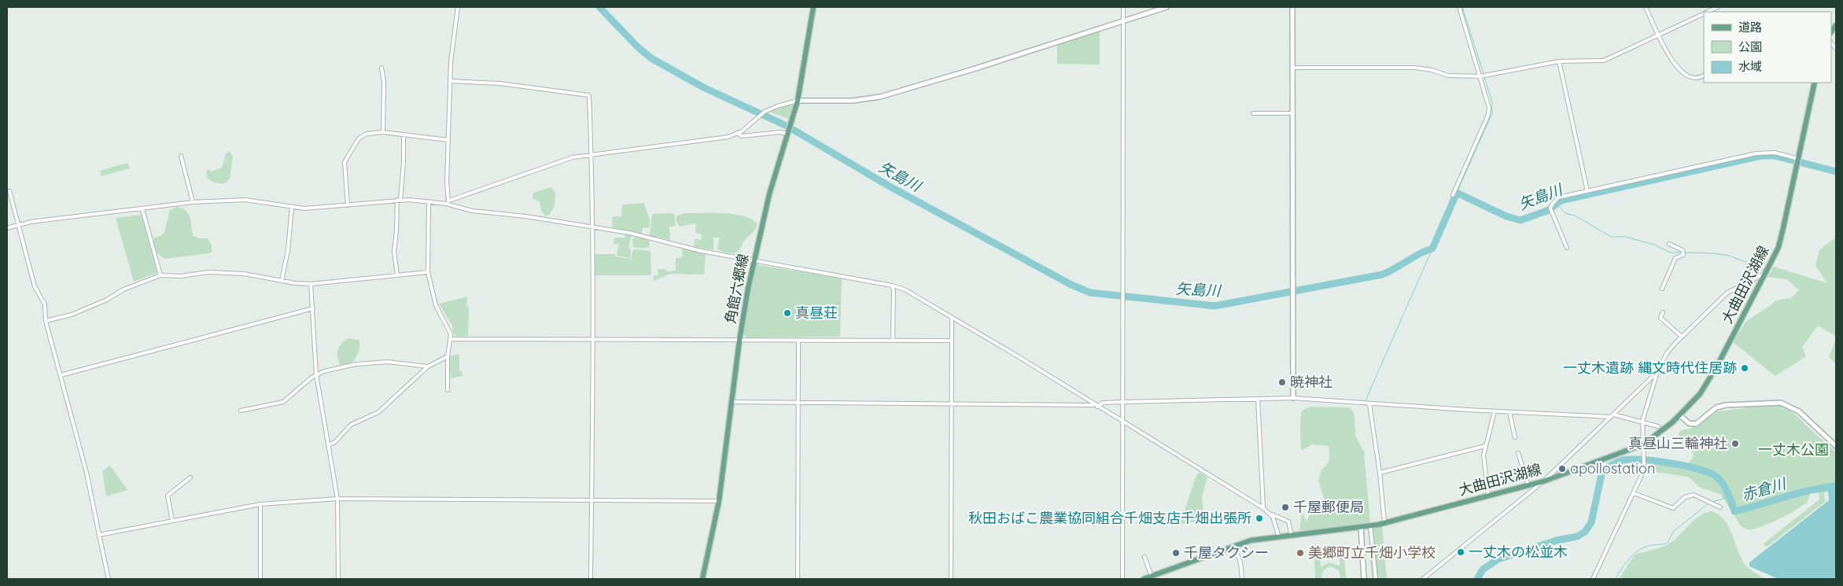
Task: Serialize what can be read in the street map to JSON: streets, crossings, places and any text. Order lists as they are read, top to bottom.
{
  "streets": {
    "main road": ["大曲田沢湖線", "角館六郷線"]
  },
  "water": ["矢島川", "赤倉川"],
  "parks": ["一丈木公園"],
  "places": [
    "真昼荘",
    "一丈木遺跡 縄文時代住居跡",
    "暁神社",
    "真昼山三輪神社",
    "apollostation",
    "千屋郵便局",
    "秋田おばこ農業協同組合千畑支店千畑出張所",
    "一丈木の松並木",
    "千屋タクシー",
    "美郷町立千畑小学校"
  ],
  "legend": ["道路", "公園", "水域"]
}
